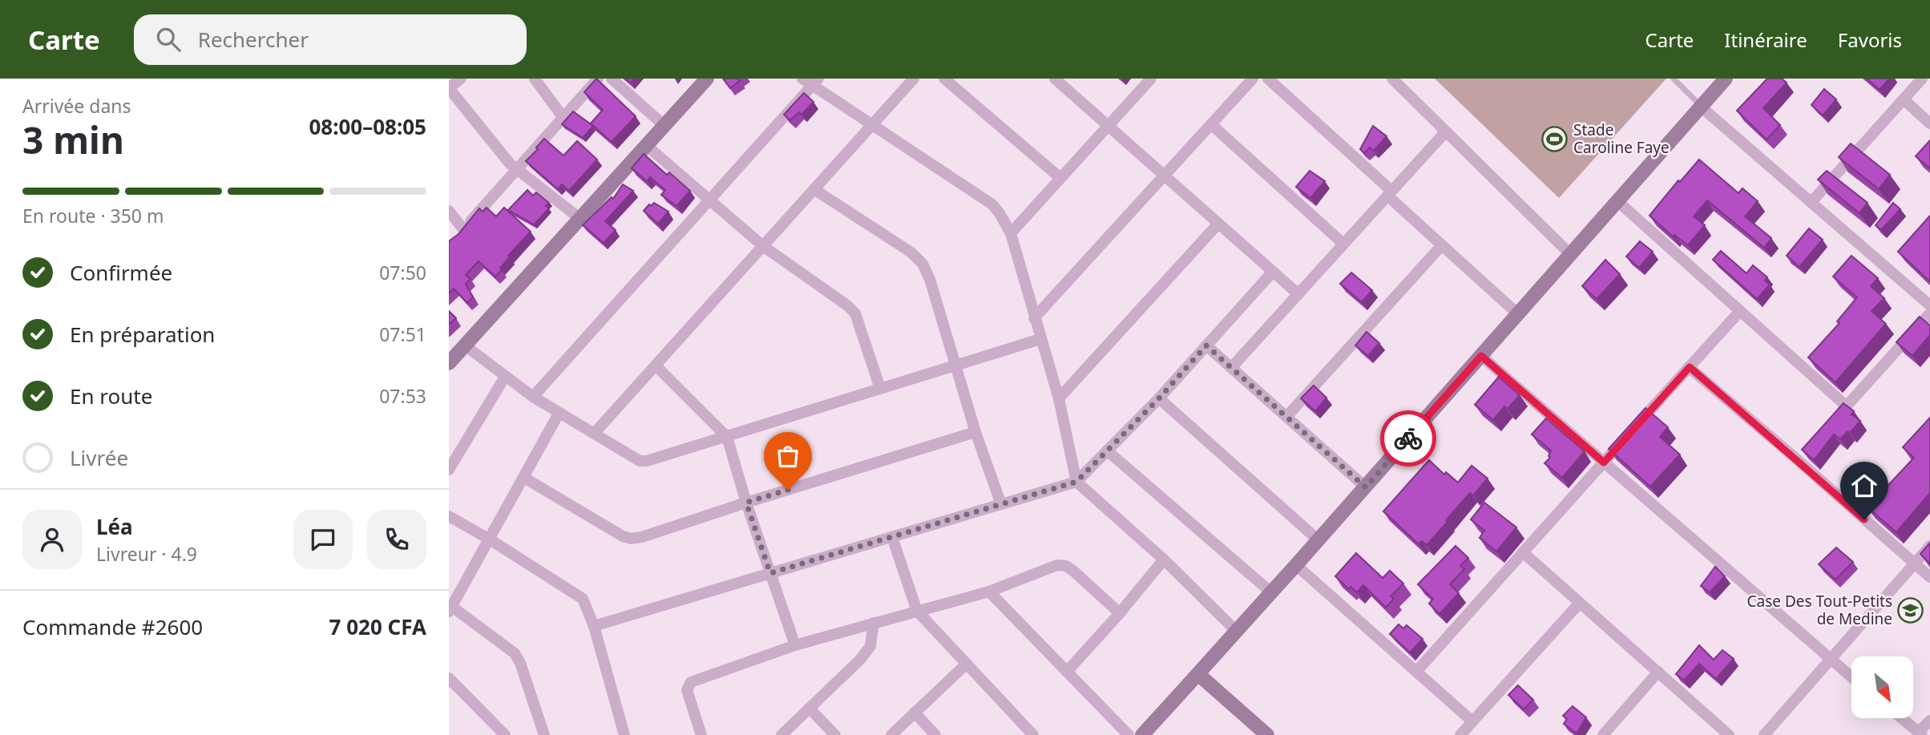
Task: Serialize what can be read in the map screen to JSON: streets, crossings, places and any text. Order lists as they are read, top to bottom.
{
  "places": {
    "sports": ["Stade Caroline Faye"],
    "school or university": ["Case Des Tout-Petits de Medine"]
  },
  "north": "bottom right",
  "page": {
    "header": "Carte",
    "search": "Rechercher",
    "nav": ["Carte", "Itinéraire", "Favoris"],
    "heading": ["3 min", "Arrivée dans", "08:00–08:05"],
    "panel": [
      "Léa",
      "Livreur · 4.9",
      "Commande #2600",
      "7 020 CFA"
    ],
    "bar": "En route · 350 m",
    "list": [
      ["Confirmée", "07:50"],
      ["En préparation", "07:51"],
      ["En route", "07:53"],
      "Livrée"
    ]
  }
}
